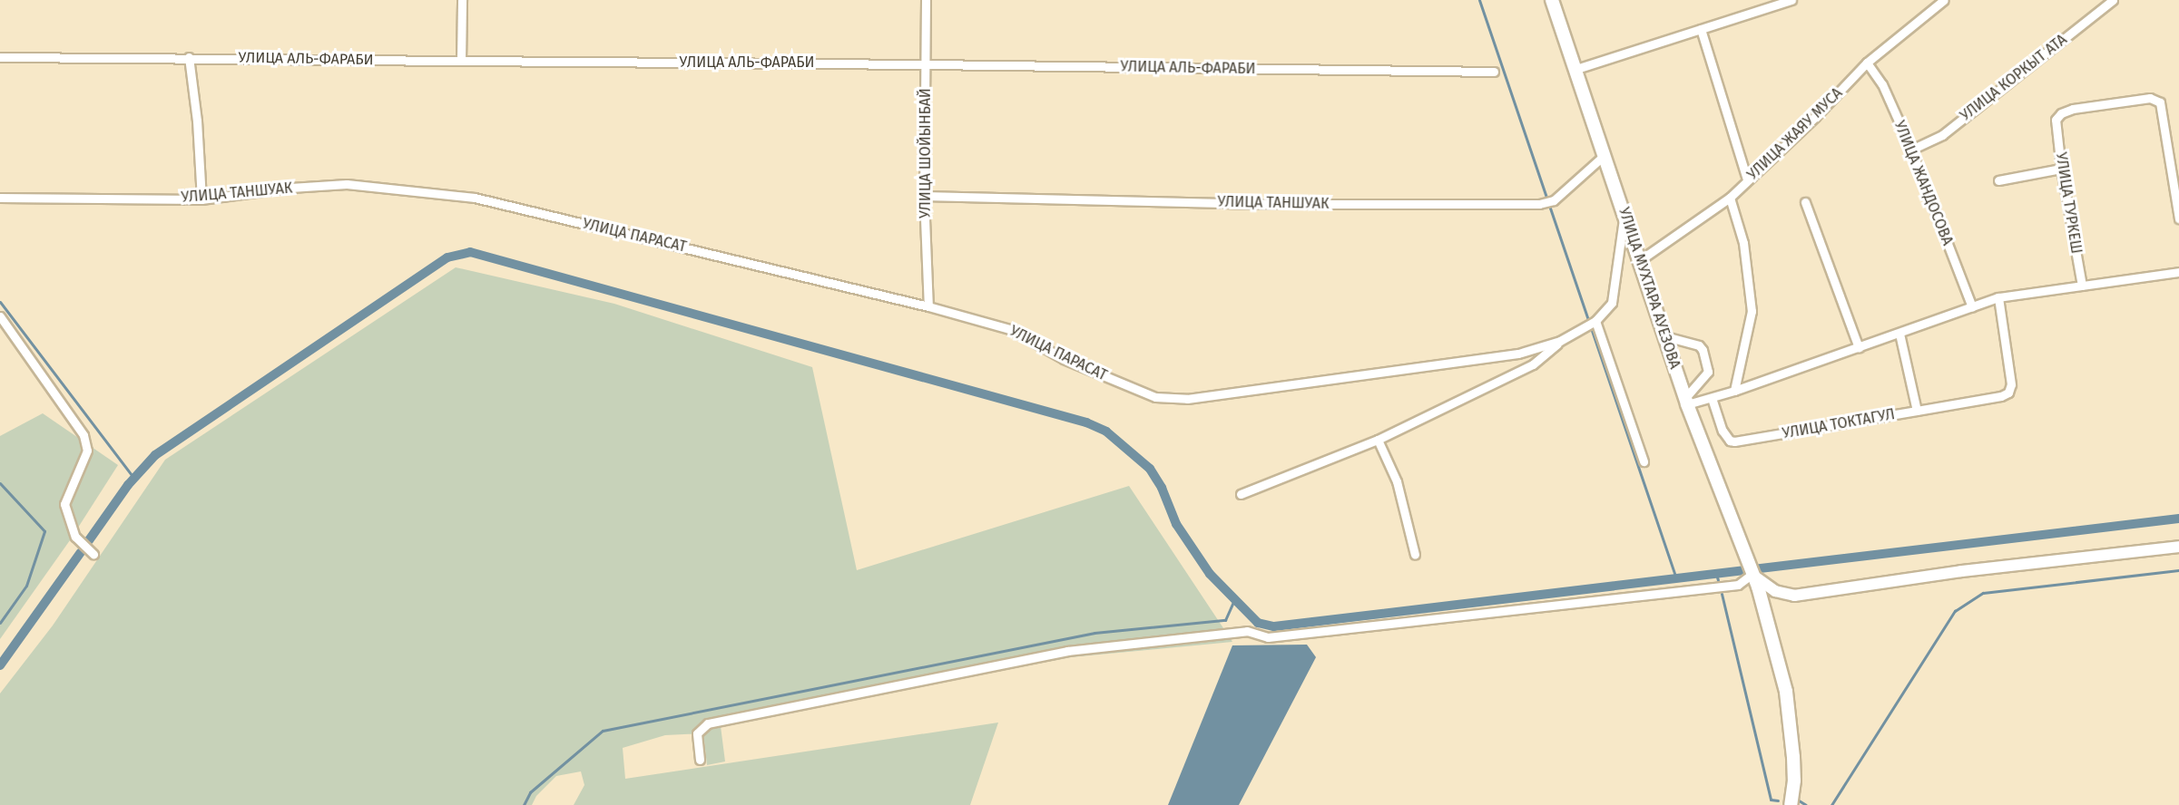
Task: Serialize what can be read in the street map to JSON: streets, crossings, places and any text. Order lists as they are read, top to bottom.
{
  "streets": {
    "main road": ["УЛИЦА МУХТАРА АУЕЗОВА"],
    "street": [
      "УЛИЦА АЛЬ-ФАРАБИ",
      "УЛИЦА КОРКЫТ АТА",
      "УЛИЦА ЖАЯУ МУСА",
      "УЛИЦА ШОЙЫНБАЙ",
      "УЛИЦА ЖАНДОСОВА",
      "УЛИЦА ТАНШУАК",
      "УЛИЦА ТУРКЕШ",
      "УЛИЦА ПАРАСАТ",
      "УЛИЦА ТОКТАГУЛ"
    ]
  },
  "crossings": [
    ["УЛИЦА АЛЬ-ФАРАБИ", "УЛИЦА ШОЙЫНБАЙ"],
    ["УЛИЦА КОРКЫТ АТА", "УЛИЦА ЖАНДОСОВА"],
    ["УЛИЦА ЖАЯУ МУСА", "УЛИЦА ЖАНДОСОВА"],
    ["УЛИЦА ЖАЯУ МУСА", "УЛИЦА МУХТАРА АУЕЗОВА"],
    ["УЛИЦА ШОЙЫНБАЙ", "УЛИЦА ТАНШУАК"],
    ["УЛИЦА ШОЙЫНБАЙ", "УЛИЦА ПАРАСАТ"],
    ["УЛИЦА ТАНШУАК", "УЛИЦА ПАРАСАТ"],
    ["УЛИЦА ТАНШУАК", "УЛИЦА МУХТАРА АУЕЗОВА"],
    ["УЛИЦА ПАРАСАТ", "УЛИЦА МУХТАРА АУЕЗОВА"]
  ]
}
